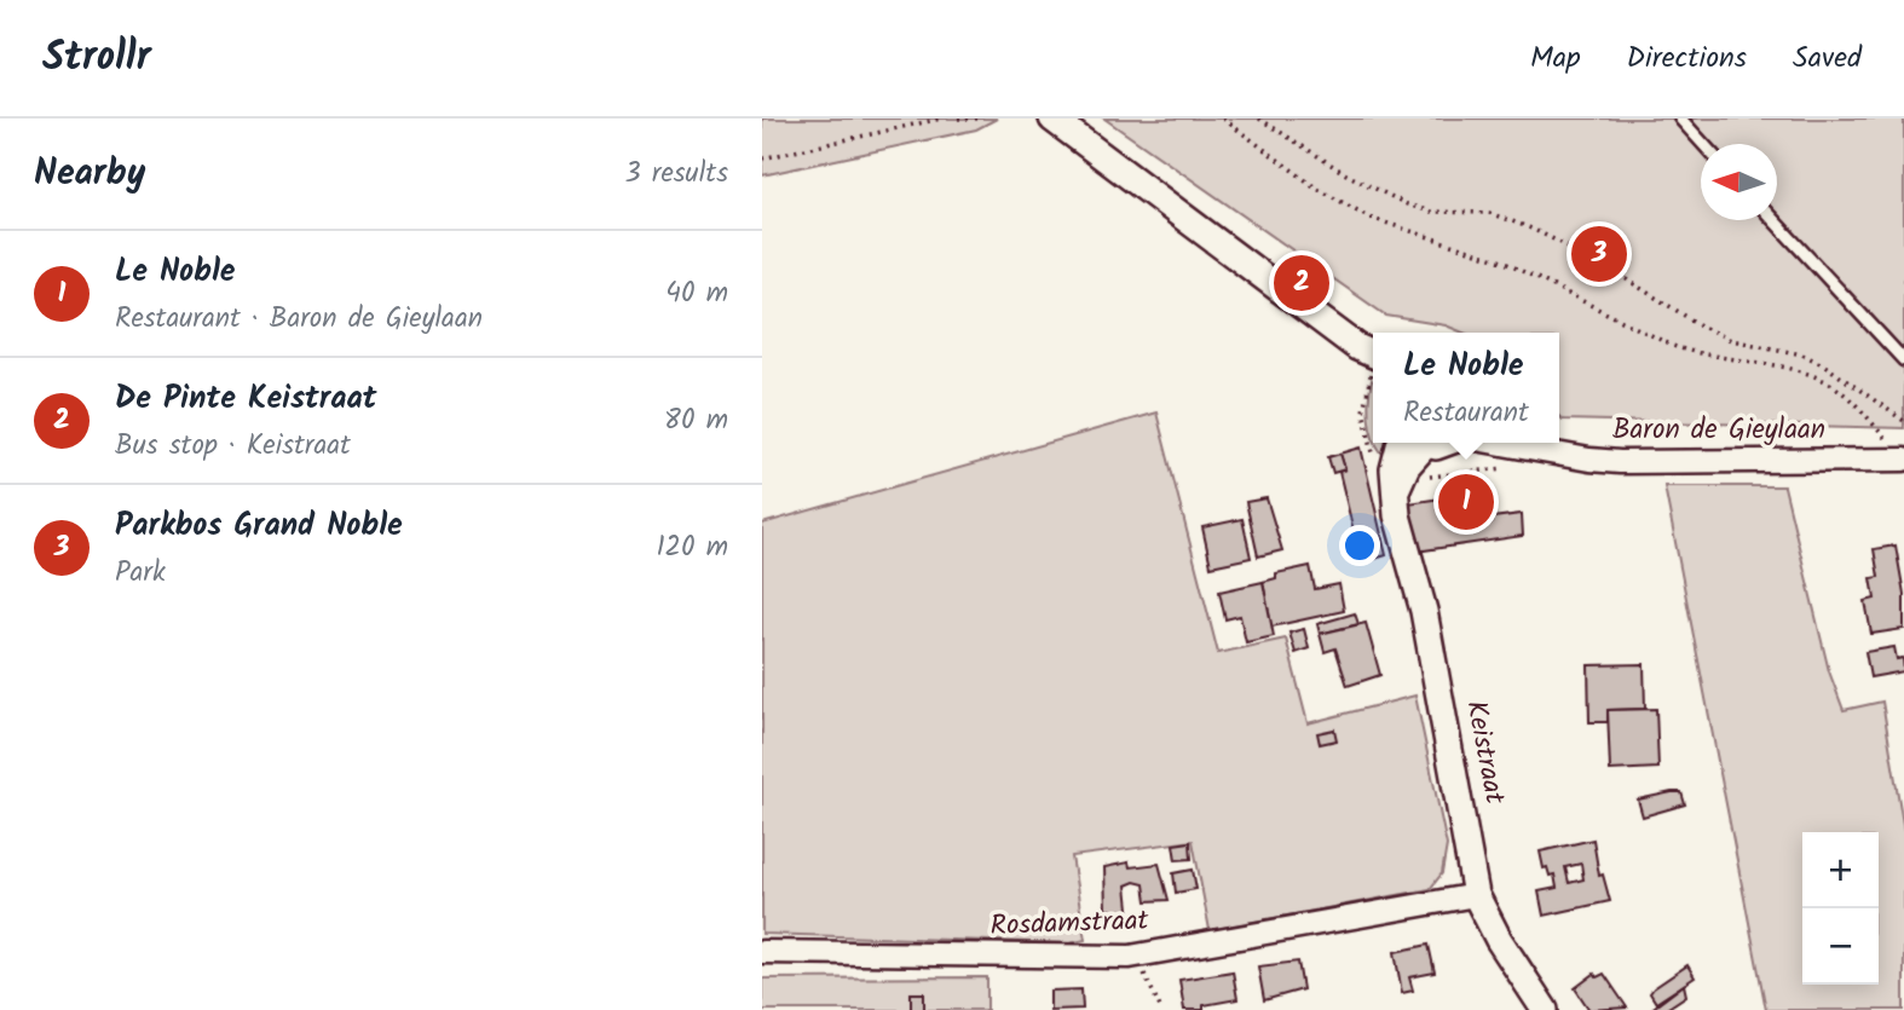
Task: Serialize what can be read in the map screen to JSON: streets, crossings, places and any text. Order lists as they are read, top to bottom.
{
  "streets": {
    "street": ["Baron de Gieylaan", "Keistraat", "Rosdamstraat"]
  },
  "crossings": [
    ["Keistraat", "Rosdamstraat"]
  ],
  "north": "left",
  "page": {
    "header": "Strollr",
    "nav": ["Map", "Directions", "Saved"],
    "heading": ["Nearby", "3 results"],
    "pins": ["3", "2", "1"],
    "list": [
      {
        "mark": "1",
        "name": "Le Noble",
        "note": "Restaurant · Baron de Gieylaan",
        "value": "40 m"
      },
      {
        "mark": "2",
        "name": "De Pinte Keistraat",
        "note": "Bus stop · Keistraat",
        "value": "80 m"
      },
      {
        "mark": "3",
        "name": "Parkbos Grand Noble",
        "note": "Park",
        "value": "120 m"
      }
    ],
    "popup": ["Le Noble", "Restaurant"],
    "map_buttons": ["+", "−"]
  }
}
